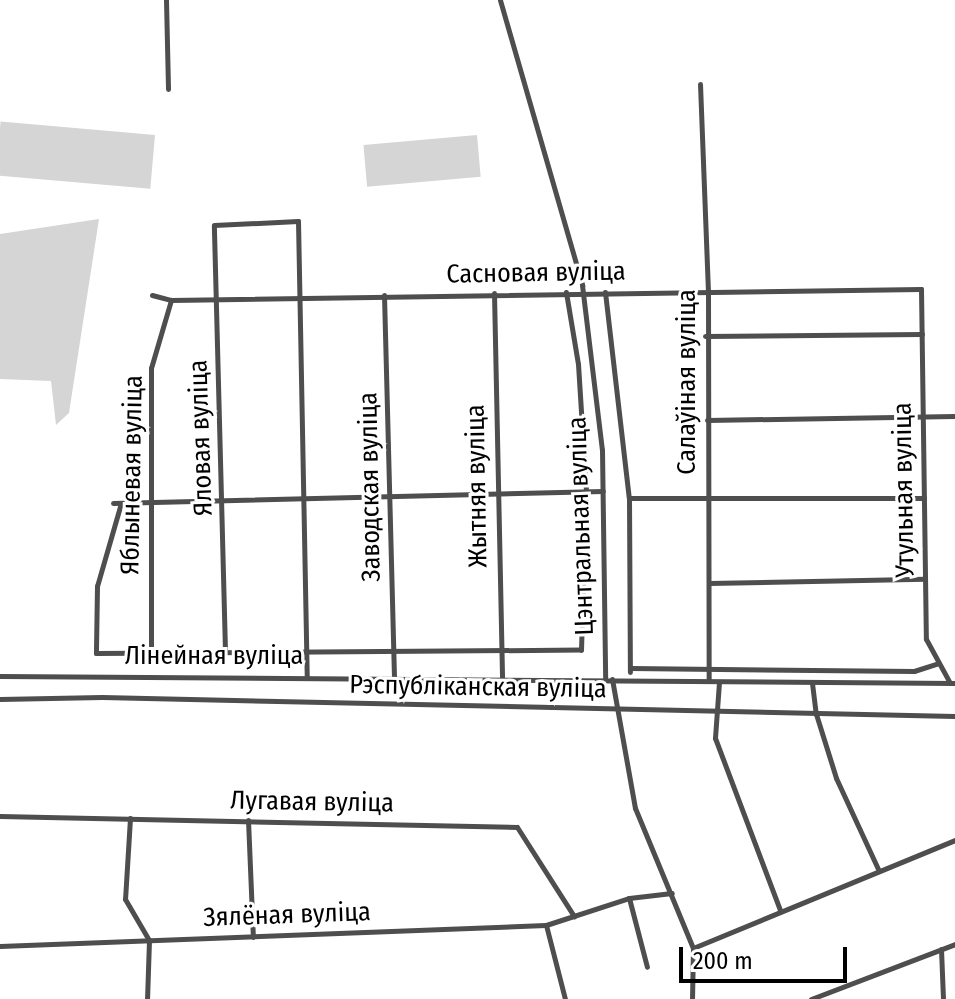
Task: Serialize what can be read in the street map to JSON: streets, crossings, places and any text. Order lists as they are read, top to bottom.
{
  "streets": {
    "street": [
      "Сасновая вуліца",
      "Салаўіная вуліца",
      "Яловая вуліца",
      "Яблыневая вуліца",
      "Жытняя вуліца",
      "Заводская вуліца",
      "Утульная вуліца",
      "Цэнтральная вуліца",
      "Лінейная вуліца",
      "Рэспубліканская вуліца",
      "Лугавая вуліца",
      "Зялёная вуліца"
    ]
  },
  "crossings": [
    ["Сасновая вуліца", "Салаўіная вуліца"],
    ["Сасновая вуліца", "Яловая вуліца"],
    ["Сасновая вуліца", "Яблыневая вуліца"],
    ["Сасновая вуліца", "Жытняя вуліца"],
    ["Сасновая вуліца", "Заводская вуліца"],
    ["Сасновая вуліца", "Утульная вуліца"],
    ["Сасновая вуліца", "Цэнтральная вуліца"],
    ["Салаўіная вуліца", "Цэнтральная вуліца"],
    ["Салаўіная вуліца", "Лінейная вуліца"],
    ["Жытняя вуліца", "Лінейная вуліца"],
    ["Заводская вуліца", "Лінейная вуліца"],
    ["Утульная вуліца", "Лінейная вуліца"],
    ["Цэнтральная вуліца", "Лінейная вуліца"],
    ["Цэнтральная вуліца", "Рэспубліканская вуліца"],
    ["Цэнтральная вуліца", "Зялёная вуліца"],
    ["Лугавая вуліца", "Зялёная вуліца"]
  ],
  "scale_bar": "200 m"
}
